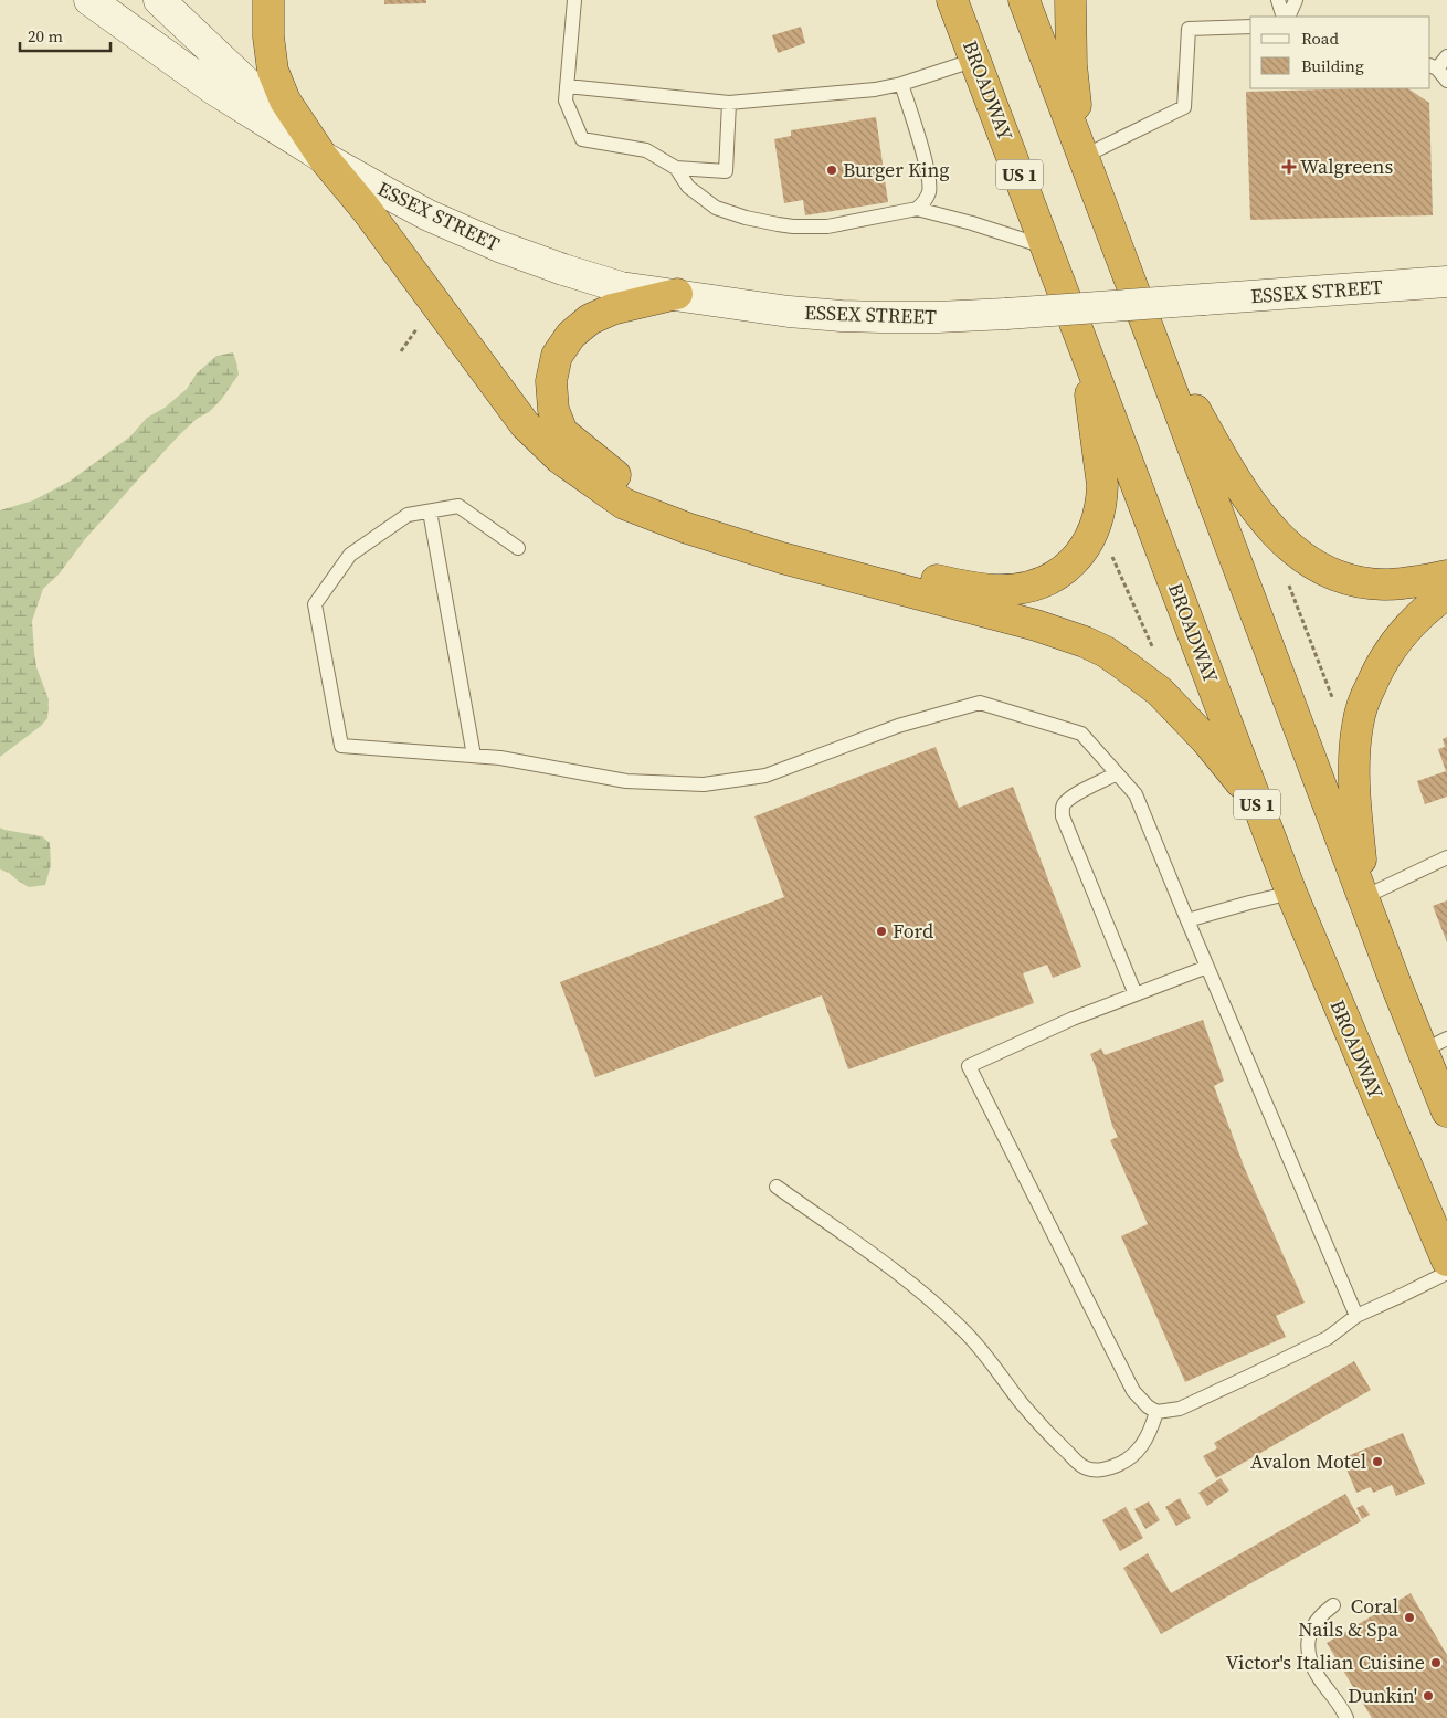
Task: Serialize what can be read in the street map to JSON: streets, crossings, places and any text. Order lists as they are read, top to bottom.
{
  "streets": {
    "highway": ["BROADWAY", "US 1"],
    "main road": ["ESSEX STREET"]
  },
  "places": {
    "health": ["Walgreens"],
    "other": [
      "Burger King",
      "Ford",
      "Avalon Motel",
      "Coral Nails & Spa",
      "Victor's Italian Cuisine",
      "Dunkin'"
    ]
  },
  "legend": ["Road", "Building"],
  "scale_bar": "20 m"
}
